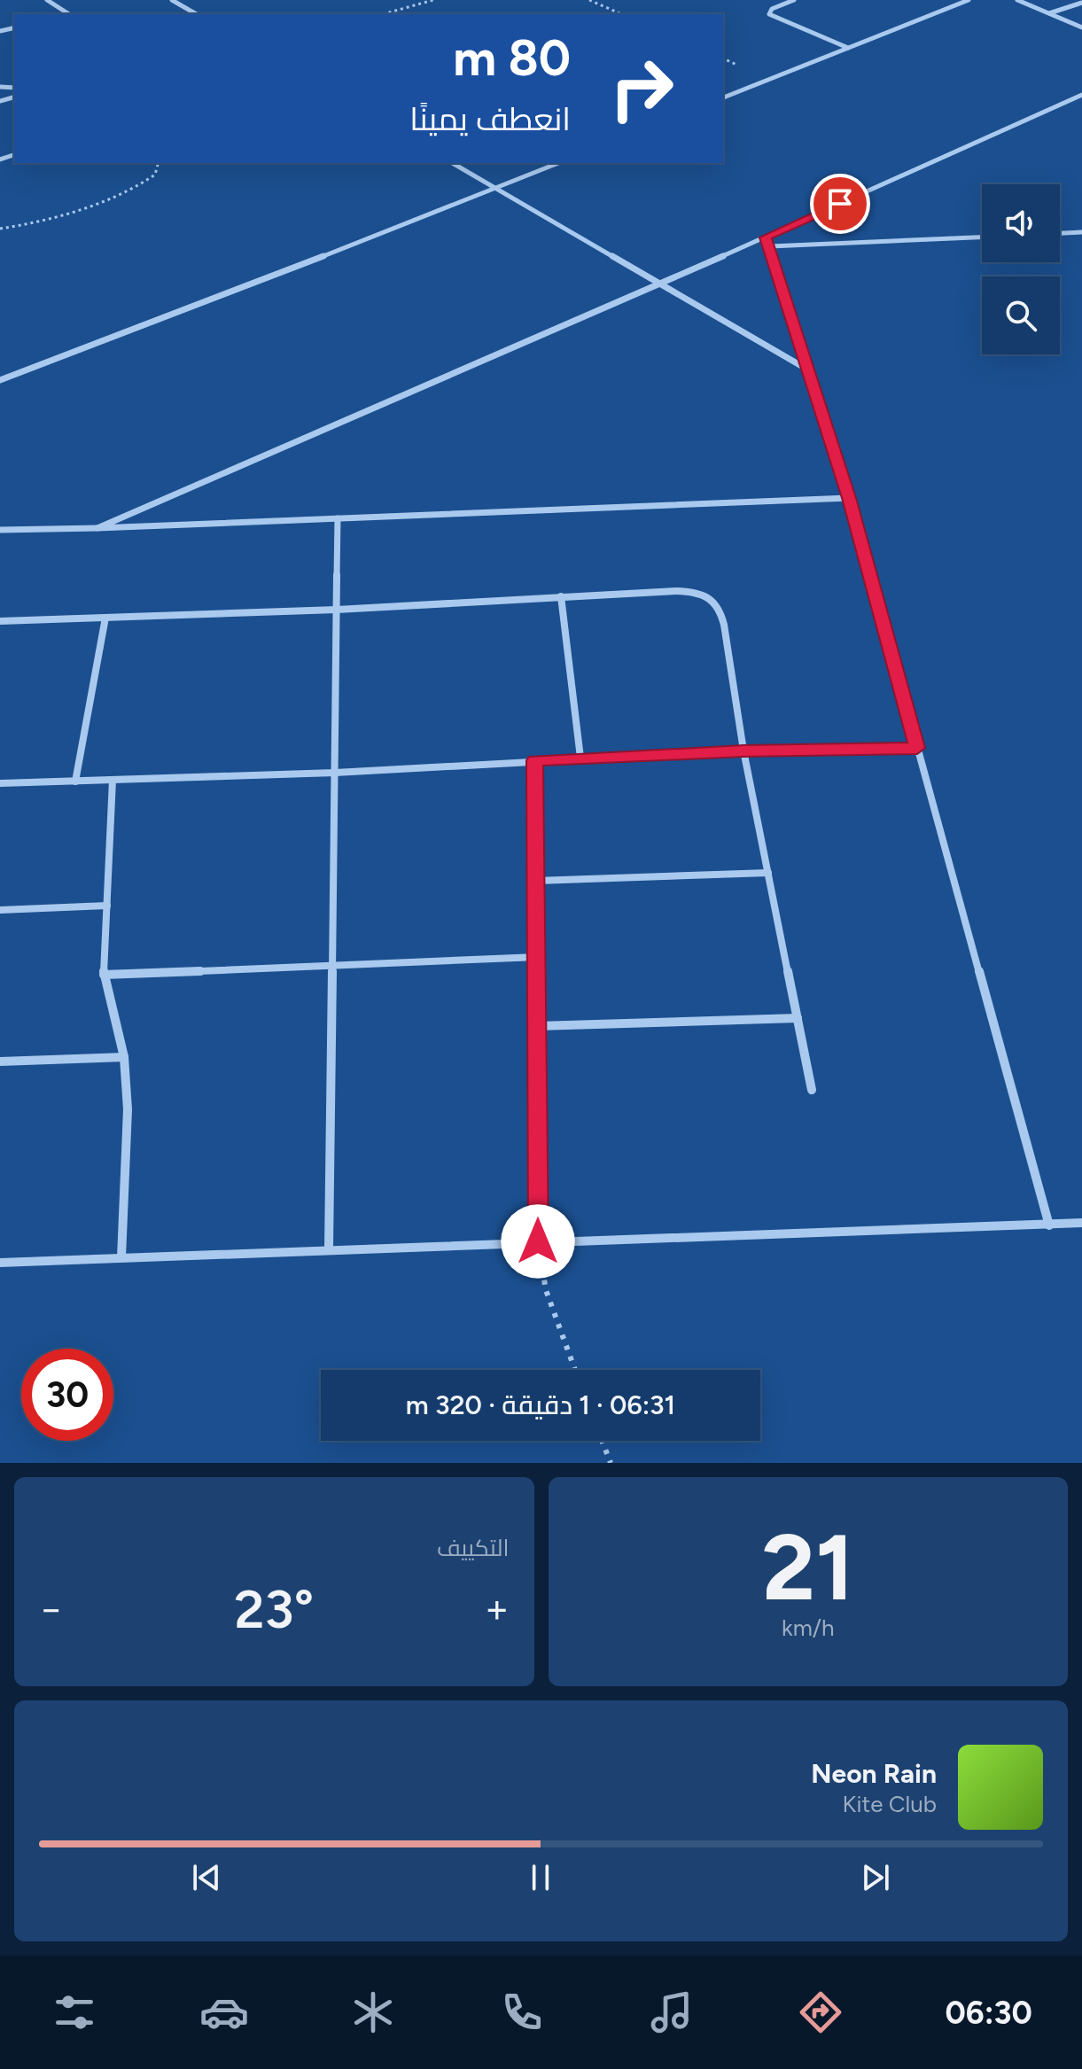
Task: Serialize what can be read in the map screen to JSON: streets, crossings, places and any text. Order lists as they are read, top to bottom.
{
  "page": {
    "turn": ["80 m", "انعطف يمينًا"],
    "limit": "30",
    "trip": "06:31 · 1 دقيقة · 320 m",
    "tile": [
      ["21", "km/h"],
      "التكييف"
    ],
    "heat": ["−", "23°", "+"],
    "song": ["Neon Rain", "Kite Club"],
    "tabs": "06:30"
  }
}
